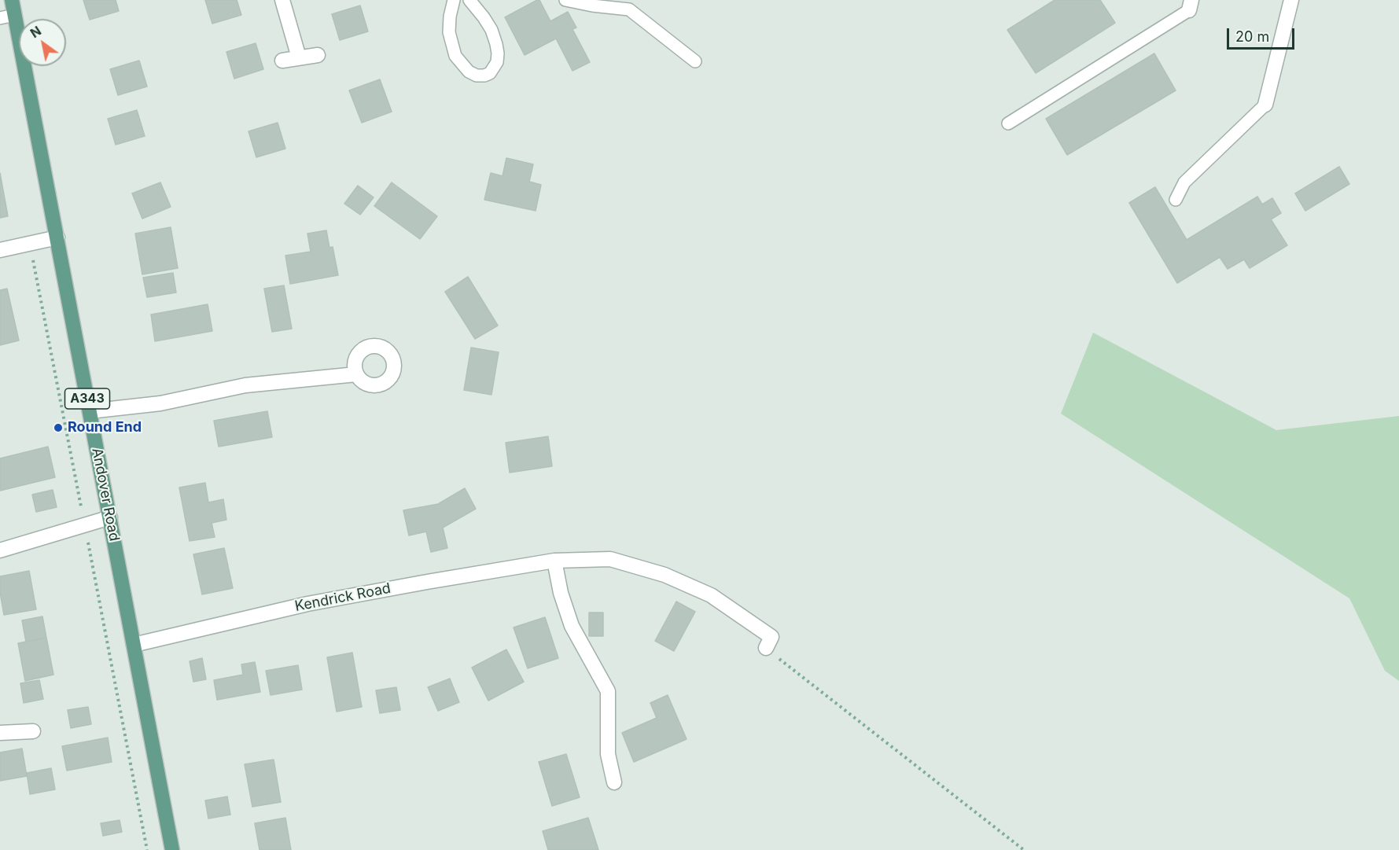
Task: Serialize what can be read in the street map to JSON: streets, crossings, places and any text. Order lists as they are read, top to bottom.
{
  "streets": {
    "main road": ["A343", "Andover Road"],
    "street": ["Kendrick Road"]
  },
  "crossings": [
    ["Andover Road", "Kendrick Road"]
  ],
  "places": ["Round End"],
  "scale_bar": "20 m",
  "north": "top left"
}
